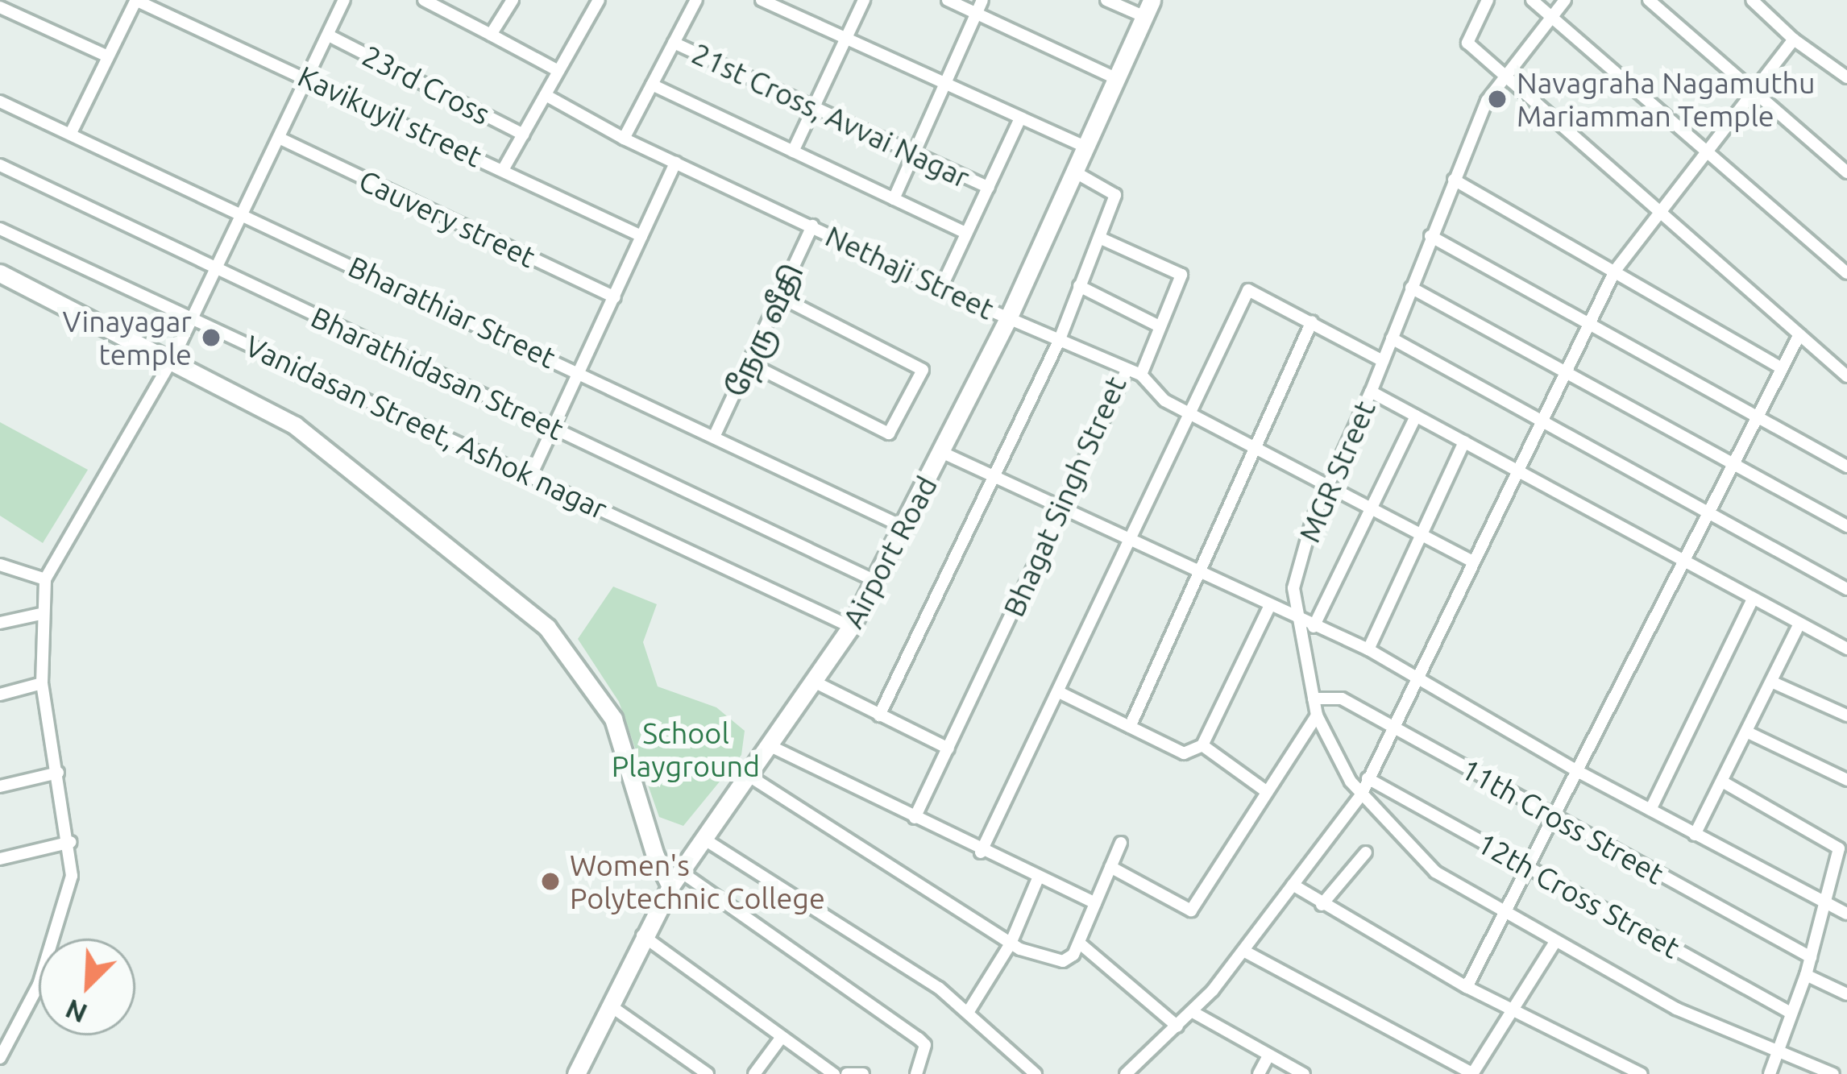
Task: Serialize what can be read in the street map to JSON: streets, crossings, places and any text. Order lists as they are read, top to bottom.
{
  "streets": {
    "street": [
      "23rd Cross",
      "21st Cross, Avvai Nagar",
      "Kavikuyil street",
      "Cauvery street",
      "Nethaji Street",
      "Bharathiar Street",
      "நேரு வீதி",
      "Bharathidasan Street",
      "Vanidasan Street, Ashok nagar",
      "MGR Street",
      "Bhagat Singh Street",
      "Airport Road",
      "11th Cross Street",
      "12th Cross Street"
    ]
  },
  "crossings": [
    ["Nethaji Street", "நேரு வீதி"],
    ["Nethaji Street", "Bhagat Singh Street"],
    ["Nethaji Street", "Airport Road"],
    ["Bharathiar Street", "நேரு வீதி"],
    ["Bharathiar Street", "Airport Road"],
    ["Bharathidasan Street", "Airport Road"],
    ["Vanidasan Street, Ashok nagar", "Airport Road"],
    ["MGR Street", "11th Cross Street"]
  ],
  "parks": ["School Playground"],
  "places": ["Navagraha Nagamuthu Mariamman Temple", "Vinayagar temple", "Women's Polytechnic College"],
  "north": "bottom left"
}
